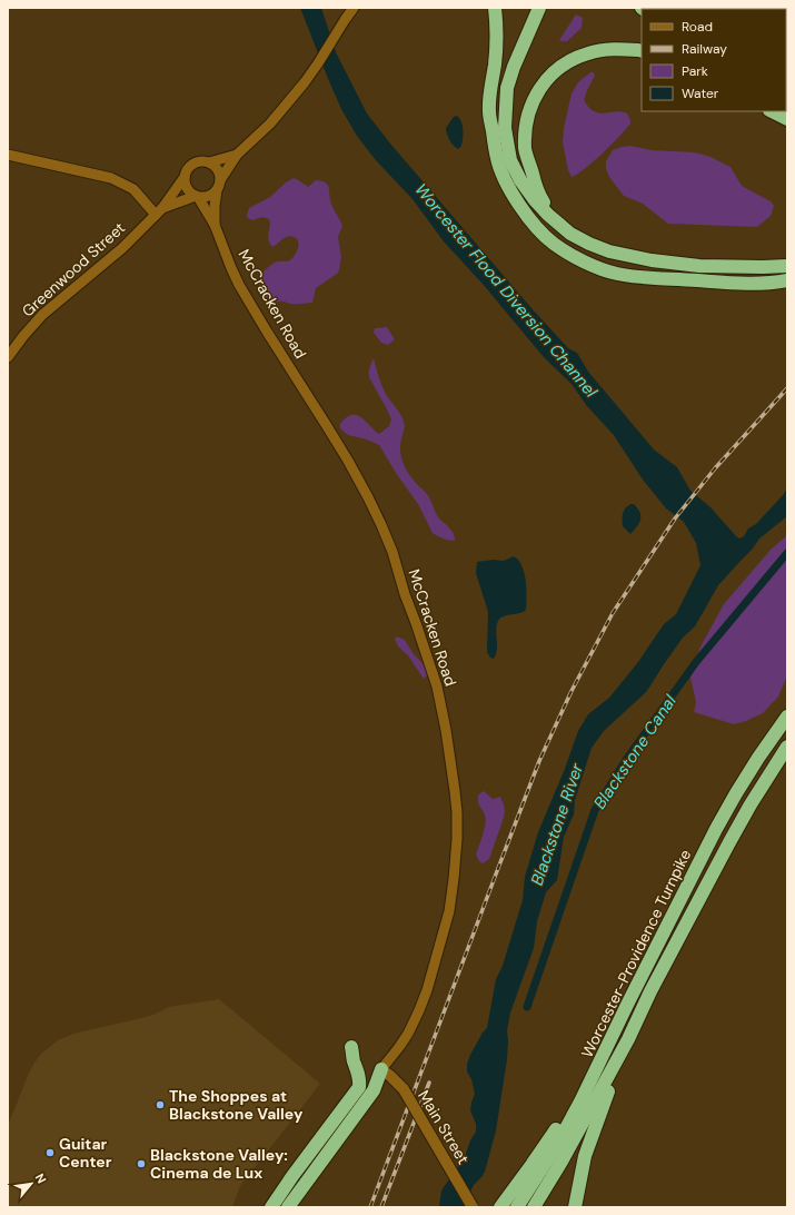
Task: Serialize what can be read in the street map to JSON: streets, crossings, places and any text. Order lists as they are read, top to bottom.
{
  "streets": {
    "highway": ["Worcester-Providence Turnpike"],
    "main road": ["Main Street"],
    "street": ["Greenwood Street", "McCracken Road"]
  },
  "crossings": [
    ["Greenwood Street", "McCracken Road"],
    ["McCracken Road", "Main Street"]
  ],
  "water": ["Worcester Flood Diversion Channel", "Blackstone Canal", "Blackstone River"],
  "places": ["The Shoppes at Blackstone Valley", "Guitar Center", "Blackstone Valley: Cinema de Lux"],
  "legend": [
    "Road",
    "Railway",
    "Park",
    "Water"
  ],
  "north": "top right"
}
